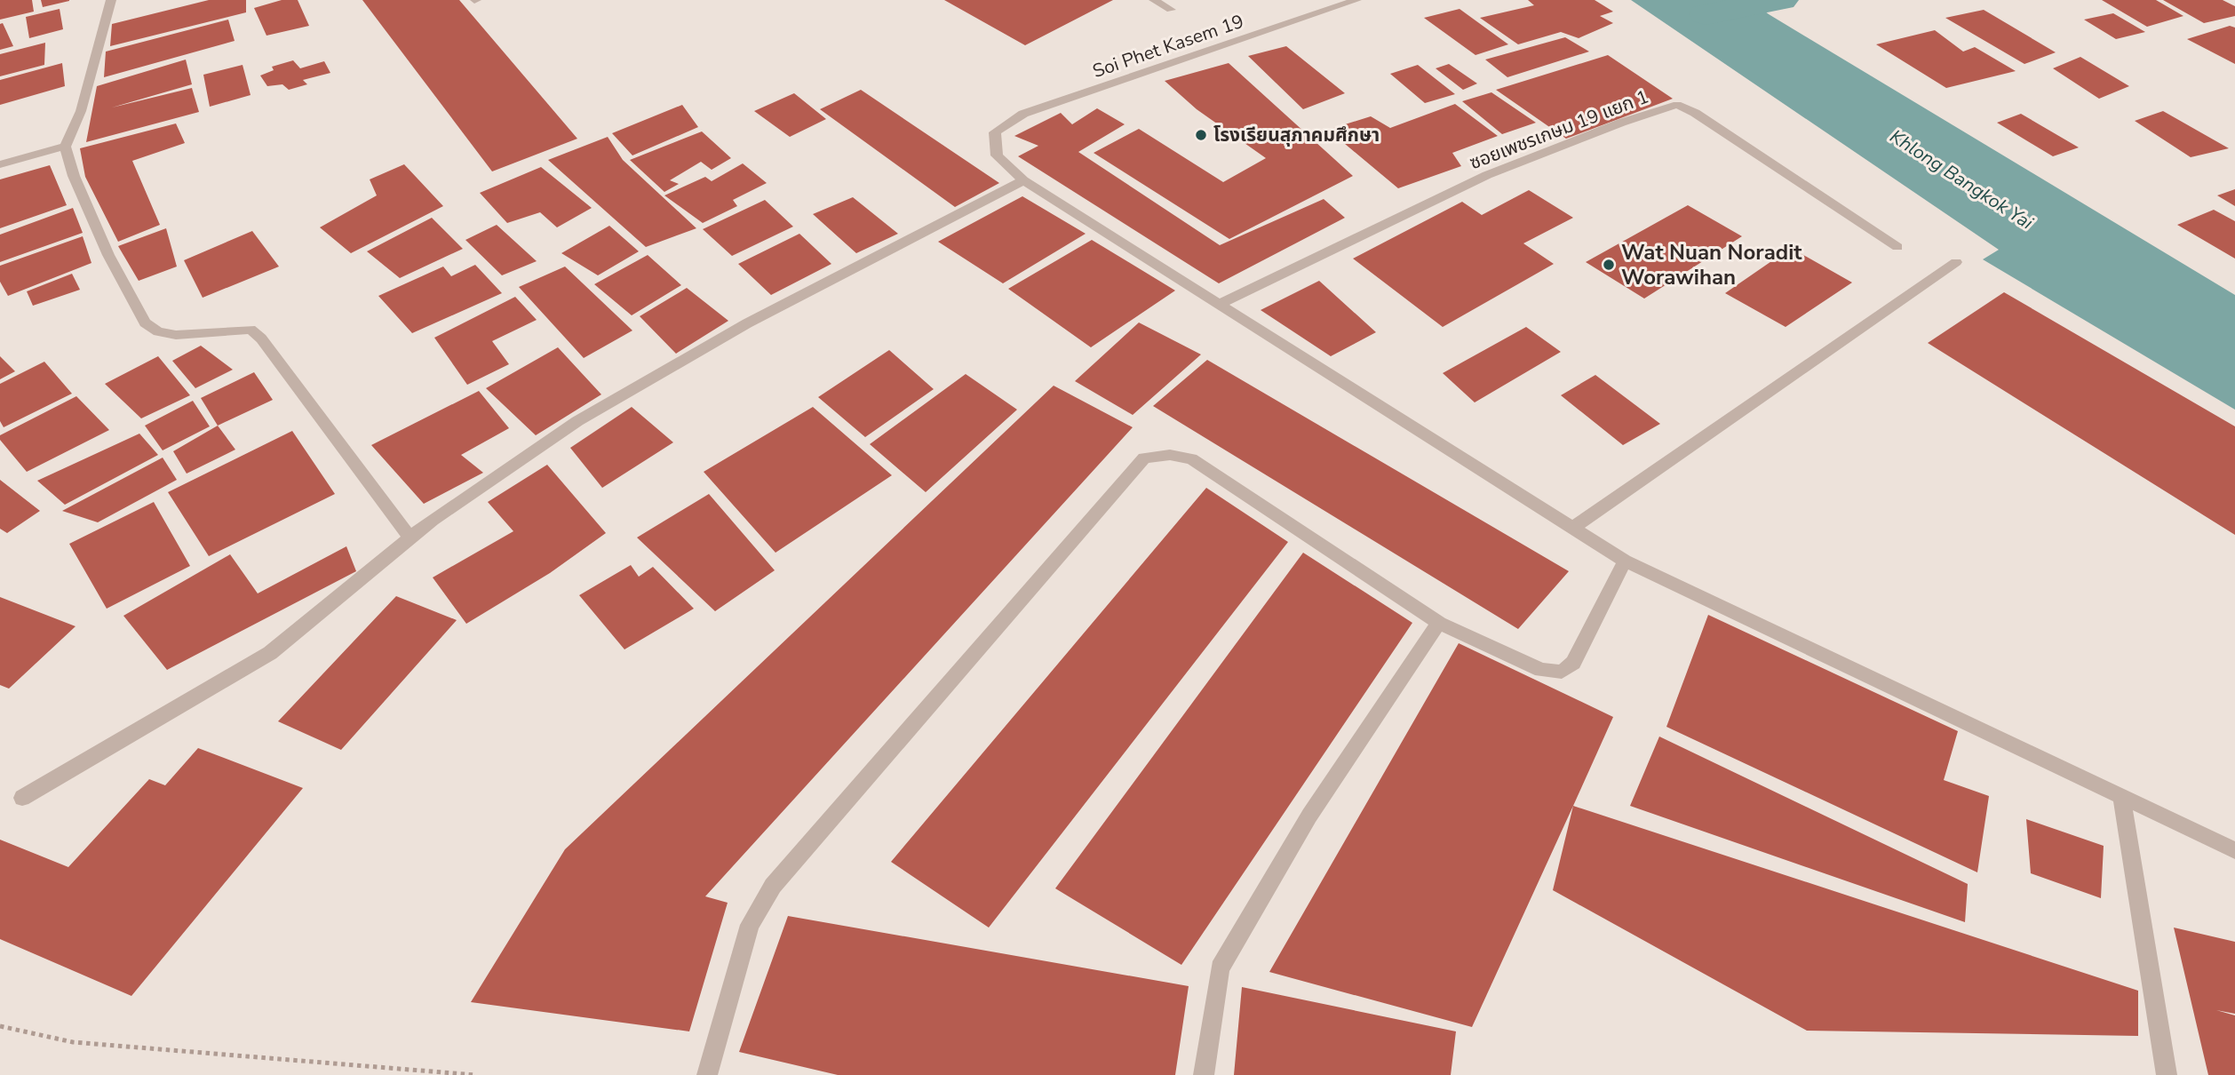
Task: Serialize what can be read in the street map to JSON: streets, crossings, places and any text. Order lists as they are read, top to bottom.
{
  "streets": {
    "street": ["Soi Phet Kasem 19", "ซอยเพชรเกษม 19 แยก 1"]
  },
  "water": ["Khlong Bangkok Yai"],
  "places": ["โรงเรียนสุภาคมศึกษา", "Wat Nuan Noradit Worawihan"]
}
